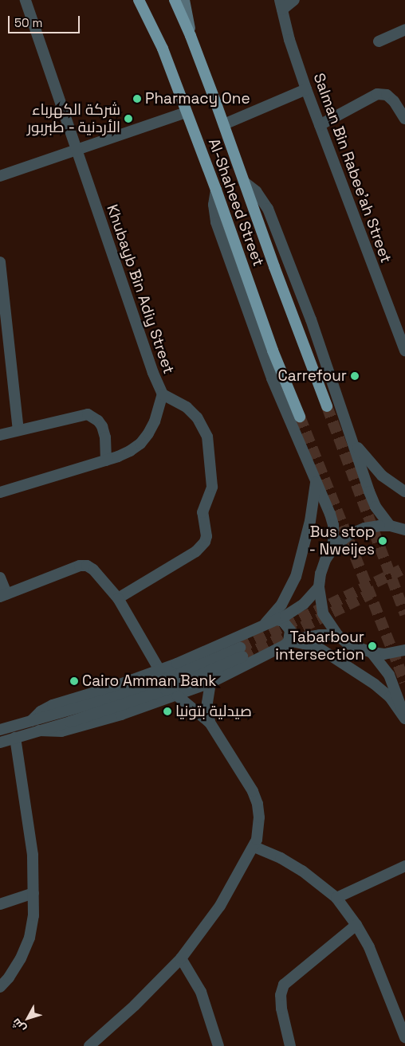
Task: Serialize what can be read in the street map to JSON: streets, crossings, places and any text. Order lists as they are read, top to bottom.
{
  "streets": {
    "highway": ["Al-Shaheed Street"],
    "street": ["Salman Bin Rabee'ah Street", "Khubayb Bin Adiy Street"]
  },
  "places": [
    "Pharmacy One",
    "شركة الكهرباء الأردنية - طبربور",
    "Carrefour",
    "Bus stop - Nweijes",
    "Tabarbour intersection",
    "Cairo Amman Bank",
    "صيدلية بتونيا"
  ],
  "scale_bar": "50 m",
  "north": "bottom left"
}
